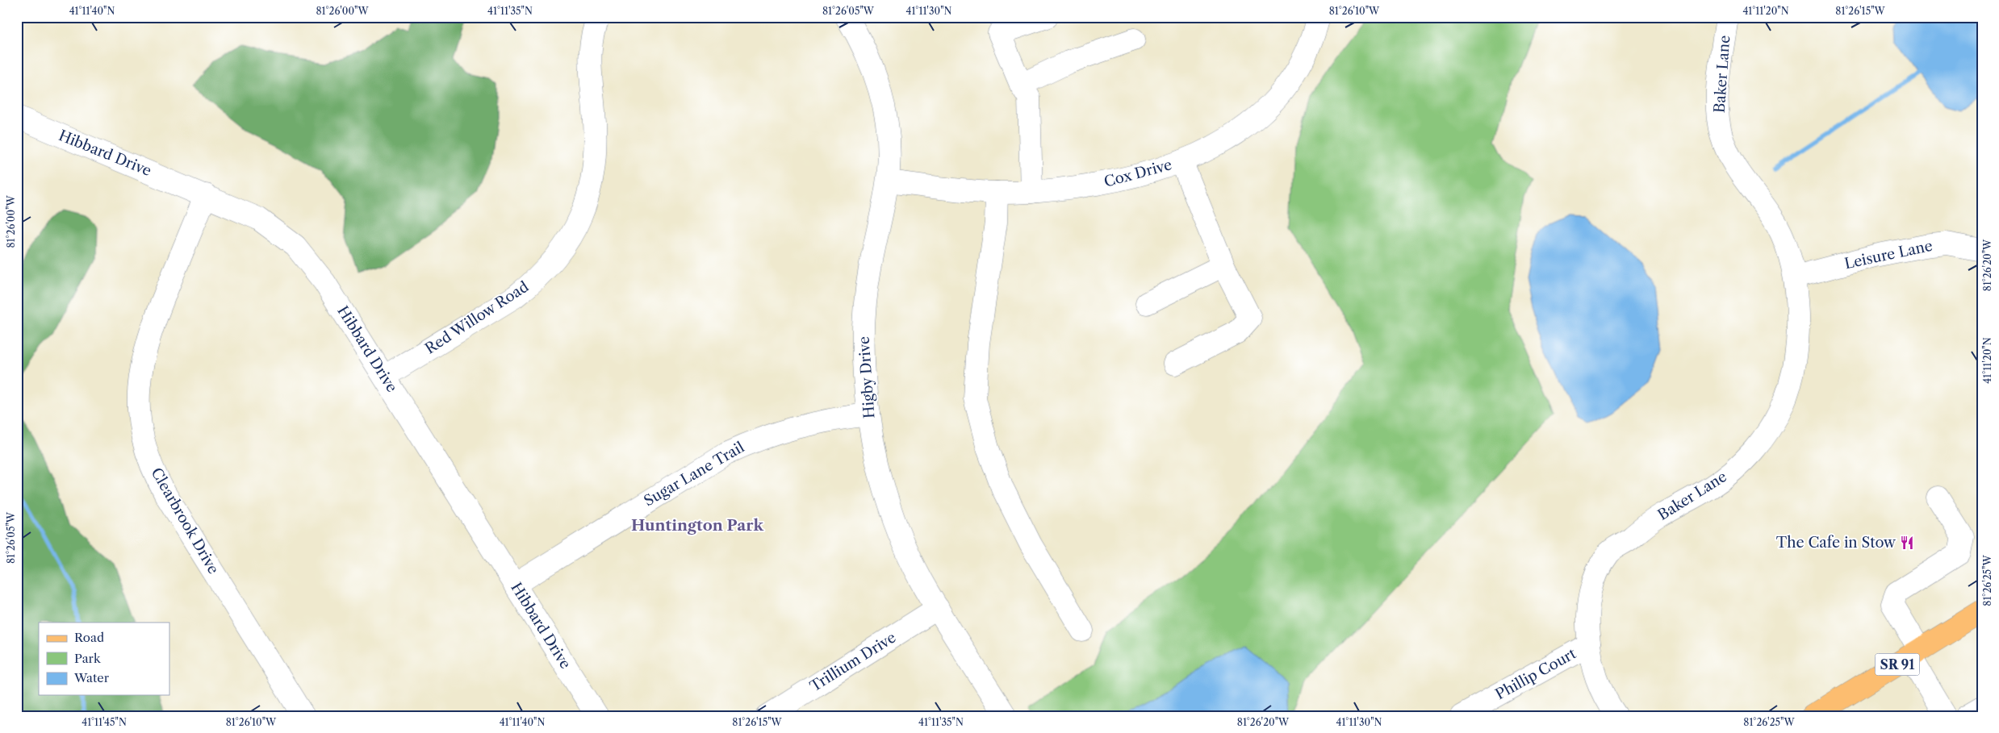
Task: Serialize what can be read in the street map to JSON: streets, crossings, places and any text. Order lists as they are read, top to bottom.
{
  "streets": {
    "main road": ["SR 91"],
    "street": [
      "Baker Lane",
      "Hibbard Drive",
      "Cox Drive",
      "Leisure Lane",
      "Red Willow Road",
      "Higby Drive",
      "Sugar Lane Trail",
      "Clearbrook Drive",
      "Trillium Drive",
      "Phillip Court"
    ]
  },
  "crossings": [
    ["Baker Lane", "Leisure Lane"],
    ["Baker Lane", "Phillip Court"],
    ["Hibbard Drive", "Red Willow Road"],
    ["Hibbard Drive", "Sugar Lane Trail"],
    ["Hibbard Drive", "Clearbrook Drive"],
    ["Cox Drive", "Higby Drive"],
    ["Higby Drive", "Sugar Lane Trail"],
    ["Higby Drive", "Trillium Drive"]
  ],
  "districts": ["Huntington Park"],
  "places": {
    "restaurant": ["The Cafe in Stow"]
  },
  "legend": ["Road", "Park", "Water"],
  "coordinates": [
    "41°11'40\"N",
    "81°26'00\"W",
    "41°11'35\"N",
    "81°26'05\"W",
    "41°11'30\"N",
    "81°26'10\"W",
    "41°11'20\"N",
    "81°26'15\"W",
    "81°26'20\"W",
    "81°26'25\"W",
    "41°11'45\"N"
  ]
}
